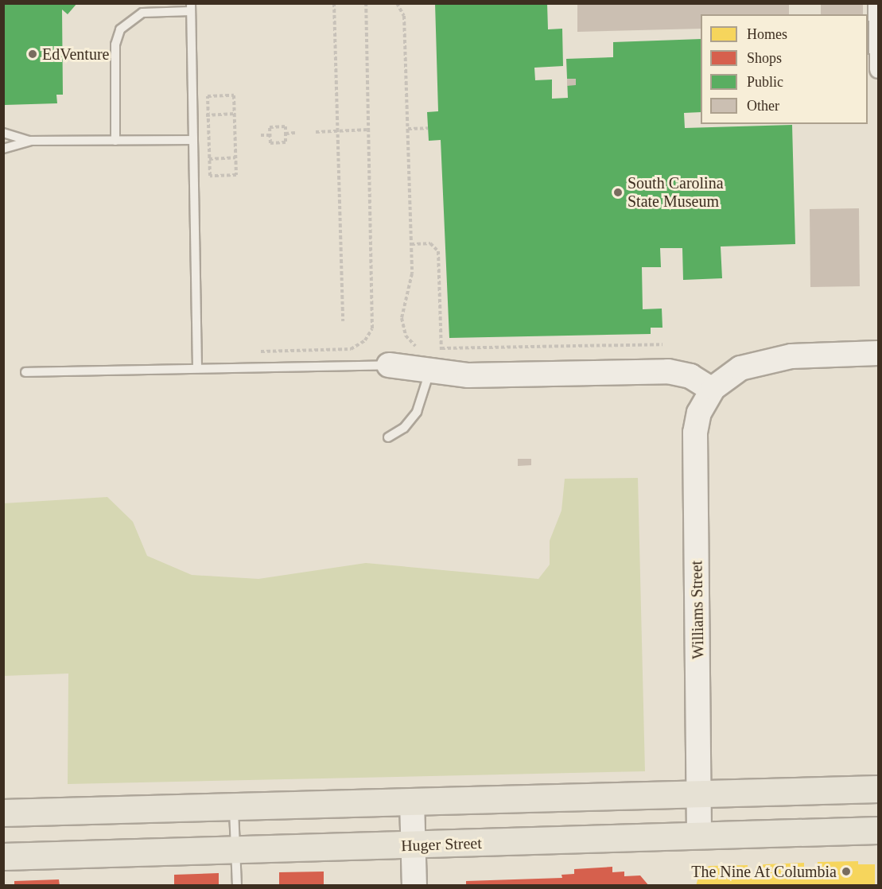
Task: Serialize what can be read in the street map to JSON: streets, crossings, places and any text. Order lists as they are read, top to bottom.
{
  "streets": {
    "main road": ["Huger Street"],
    "street": ["Williams Street"]
  },
  "crossings": [
    ["Williams Street", "Huger Street"]
  ],
  "places": ["EdVenture", "South Carolina State Museum", "The Nine At Columbia"],
  "legend": [
    "Homes",
    "Shops",
    "Public",
    "Other"
  ]
}
